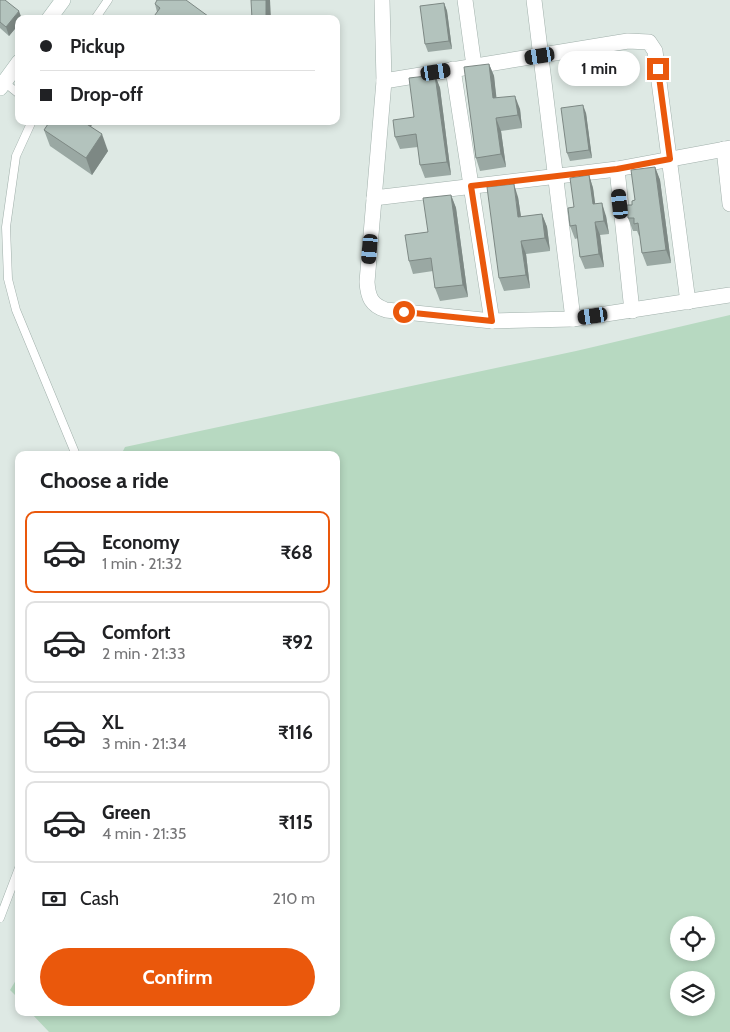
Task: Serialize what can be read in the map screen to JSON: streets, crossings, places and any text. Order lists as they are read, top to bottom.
{
  "page": {
    "banner": ["Pickup", "Drop-off"],
    "bubble": "1 min",
    "heading": "Choose a ride",
    "list": [
      {
        "name": "Economy",
        "note": "1 min · 21:32",
        "value": "₹68"
      },
      {
        "name": "Comfort",
        "note": "2 min · 21:33",
        "value": "₹92"
      },
      {
        "name": "XL",
        "note": "3 min · 21:34",
        "value": "₹116"
      },
      {
        "name": "Green",
        "note": "4 min · 21:35",
        "value": "₹115"
      }
    ],
    "pay": ["Cash", "210 m"],
    "buttons": "Confirm"
  }
}
